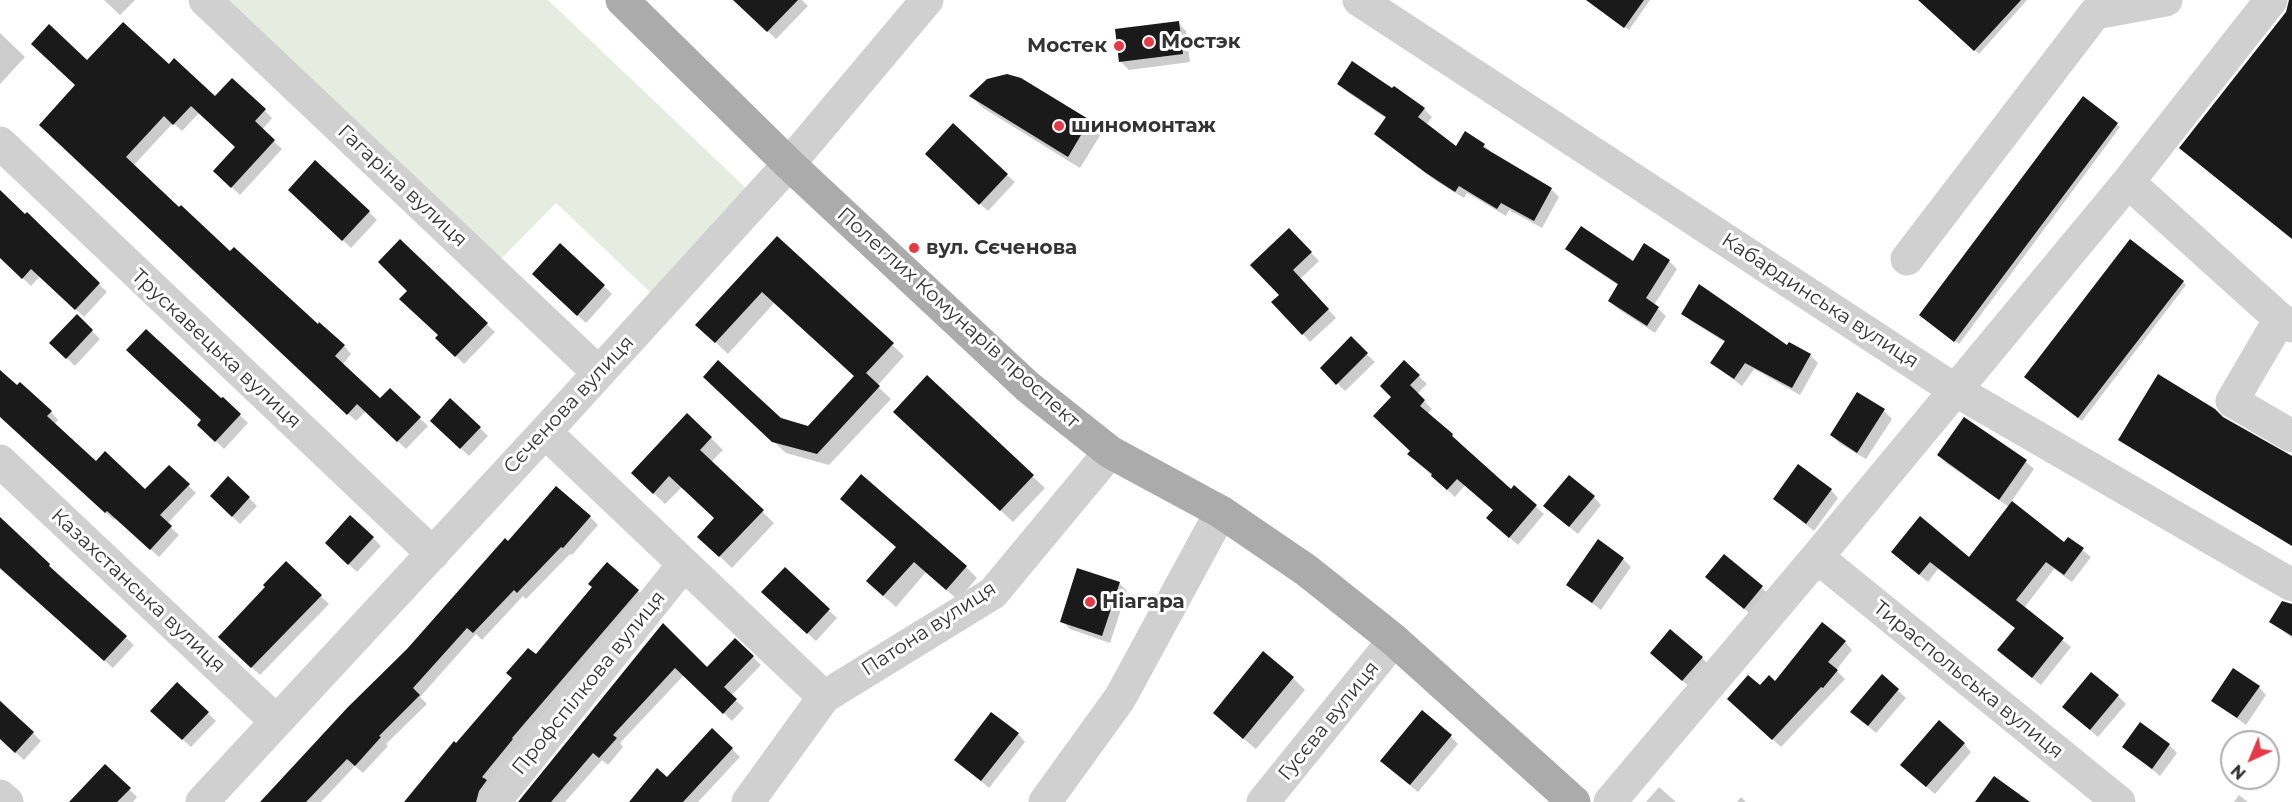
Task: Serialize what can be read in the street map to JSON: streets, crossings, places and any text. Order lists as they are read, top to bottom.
{
  "streets": {
    "main road": ["Полеглих Комунарів проспект"],
    "street": [
      "Гагаріна вулиця",
      "Кабардинська вулиця",
      "Трускавецька вулиця",
      "Сєченова вулиця",
      "Казахстанська вулиця",
      "Патона вулиця",
      "Тираспольська вулиця",
      "Профспілкова вулиця",
      "Гусєва вулиця"
    ]
  },
  "crossings": [
    ["Гагаріна вулиця", "Сєченова вулиця"],
    ["Полеглих Комунарів проспект", "Сєченова вулиця"],
    ["Полеглих Комунарів проспект", "Патона вулиця"],
    ["Полеглих Комунарів проспект", "Гусєва вулиця"],
    ["Трускавецька вулиця", "Сєченова вулиця"],
    ["Сєченова вулиця", "Казахстанська вулиця"]
  ],
  "places": [
    "Мостэк",
    "Мостек",
    "шиномонтаж",
    "вул. Сєченова",
    "Ніагара"
  ],
  "north": "bottom left"
}
